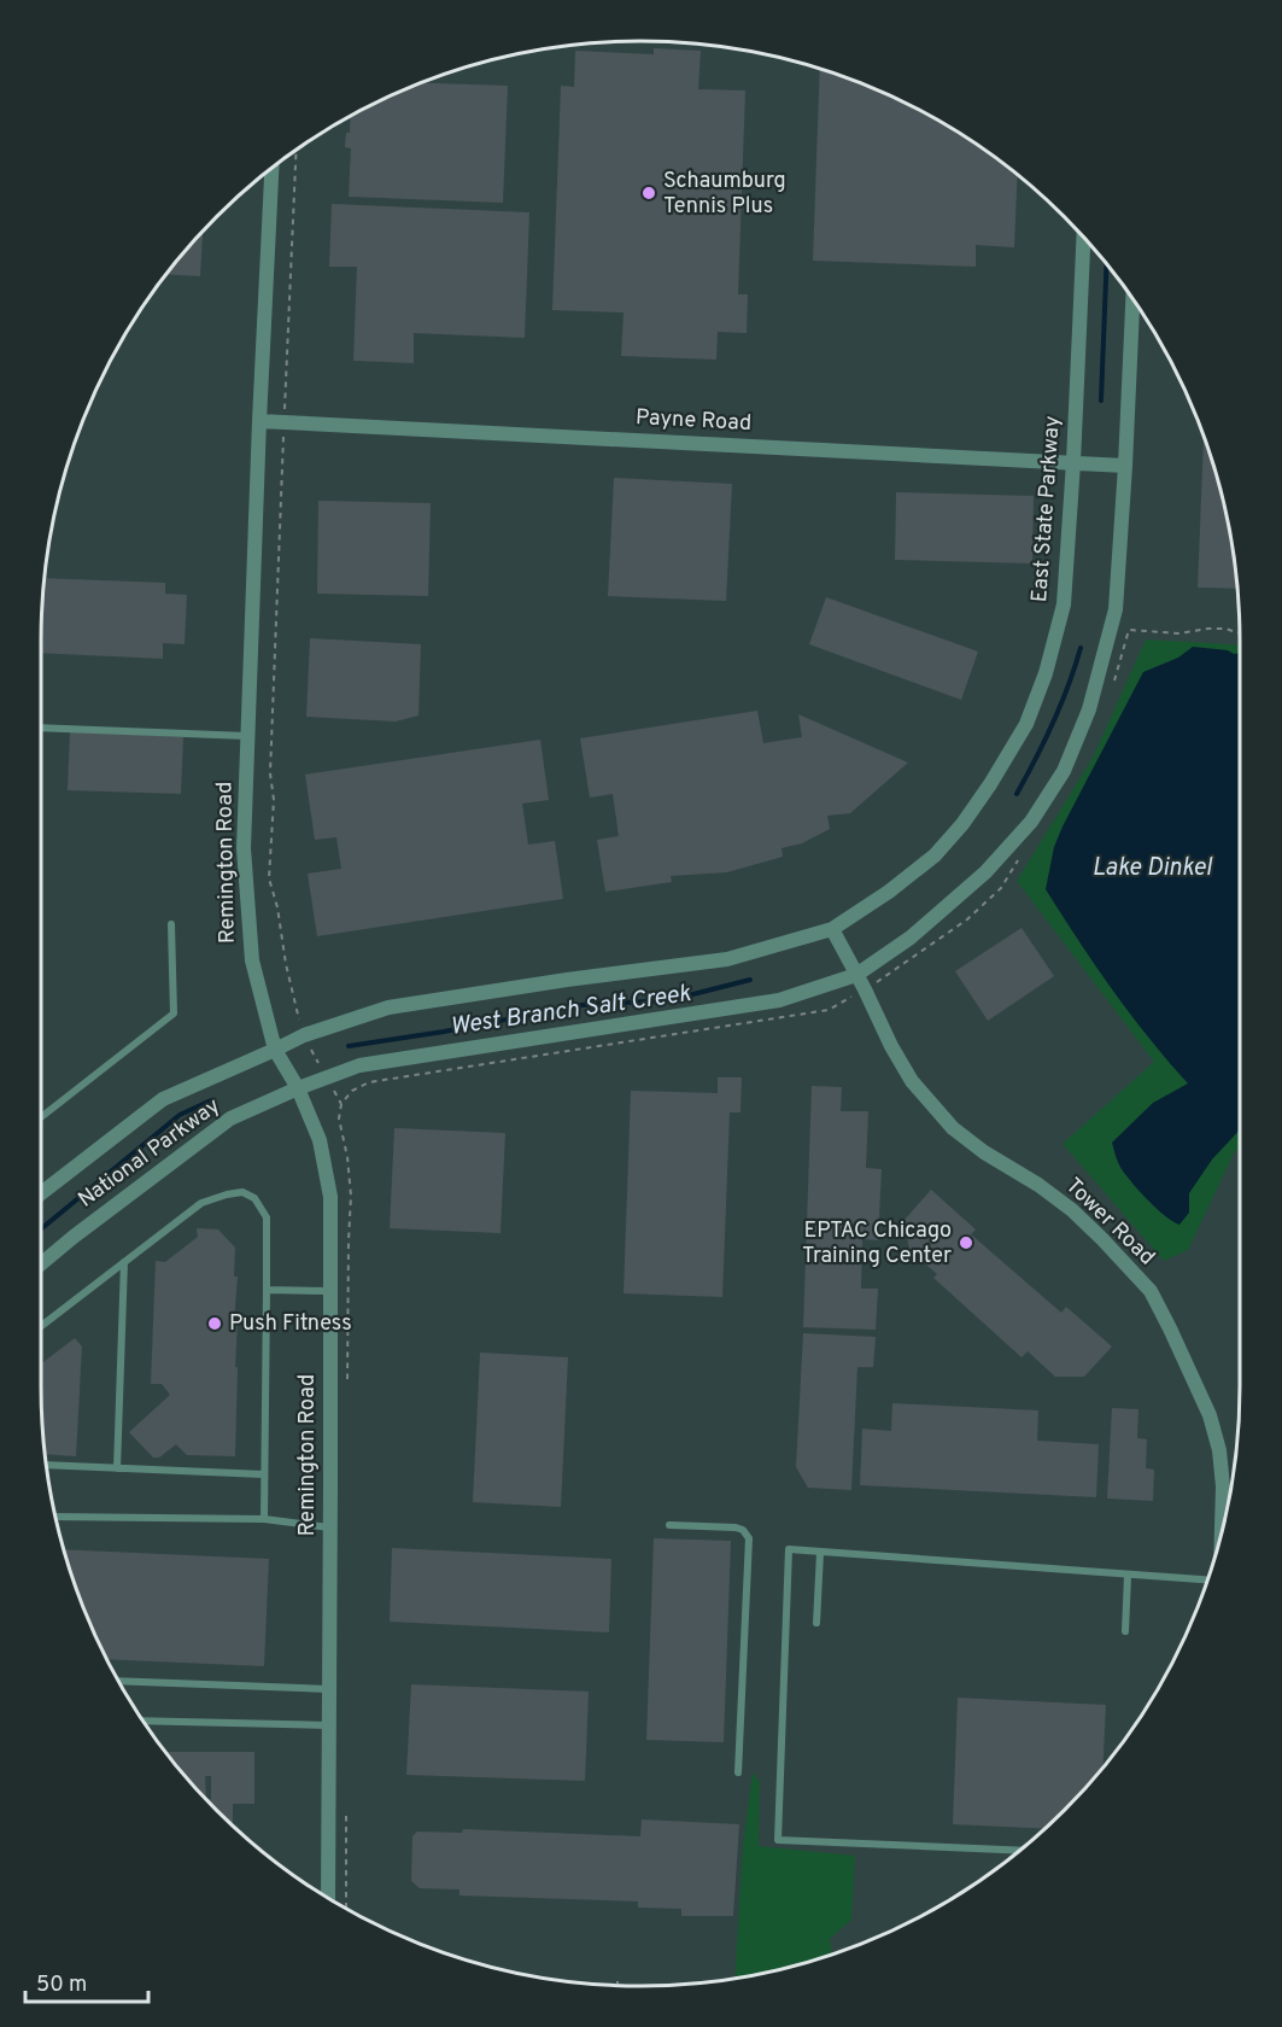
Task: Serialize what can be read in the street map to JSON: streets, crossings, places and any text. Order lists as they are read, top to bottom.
{
  "streets": {
    "street": [
      "Payne Road",
      "East State Parkway",
      "Remington Road",
      "National Parkway",
      "Tower Road"
    ]
  },
  "crossings": [
    ["Payne Road", "East State Parkway"],
    ["Payne Road", "Remington Road"],
    ["East State Parkway", "National Parkway"],
    ["East State Parkway", "Tower Road"],
    ["Remington Road", "National Parkway"],
    ["National Parkway", "Tower Road"]
  ],
  "water": ["Lake Dinkel", "West Branch Salt Creek"],
  "places": ["Schaumburg Tennis Plus", "EPTAC Chicago Training Center", "Push Fitness"],
  "scale_bar": "50 m"
}
